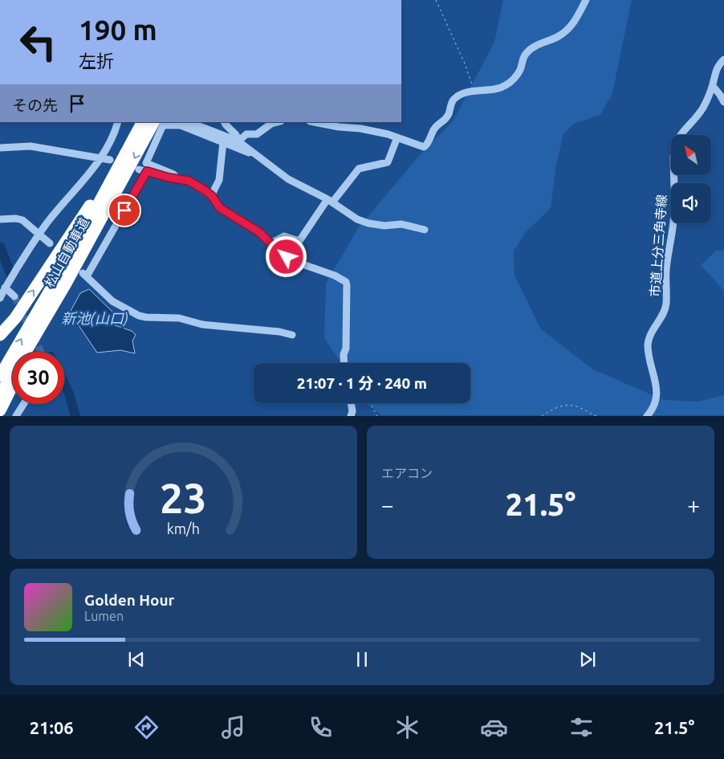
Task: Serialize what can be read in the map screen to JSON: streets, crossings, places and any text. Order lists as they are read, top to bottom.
{
  "streets": {
    "highway": ["松山自動車道"],
    "street": ["市道上分三角寺線"]
  },
  "water": ["新池(山口)"],
  "north": "top left",
  "page": {
    "turn": ["190 m", "左折"],
    "then": "その先",
    "limit": "30",
    "trip": "21:07 · 1 分 · 240 m",
    "tile": "エアコン",
    "heat": ["−", "21.5°", "+"],
    "song": ["Golden Hour", "Lumen"],
    "tabs": ["21:06", "21.5°"],
    "gauge": ["23", "km/h"]
  }
}
